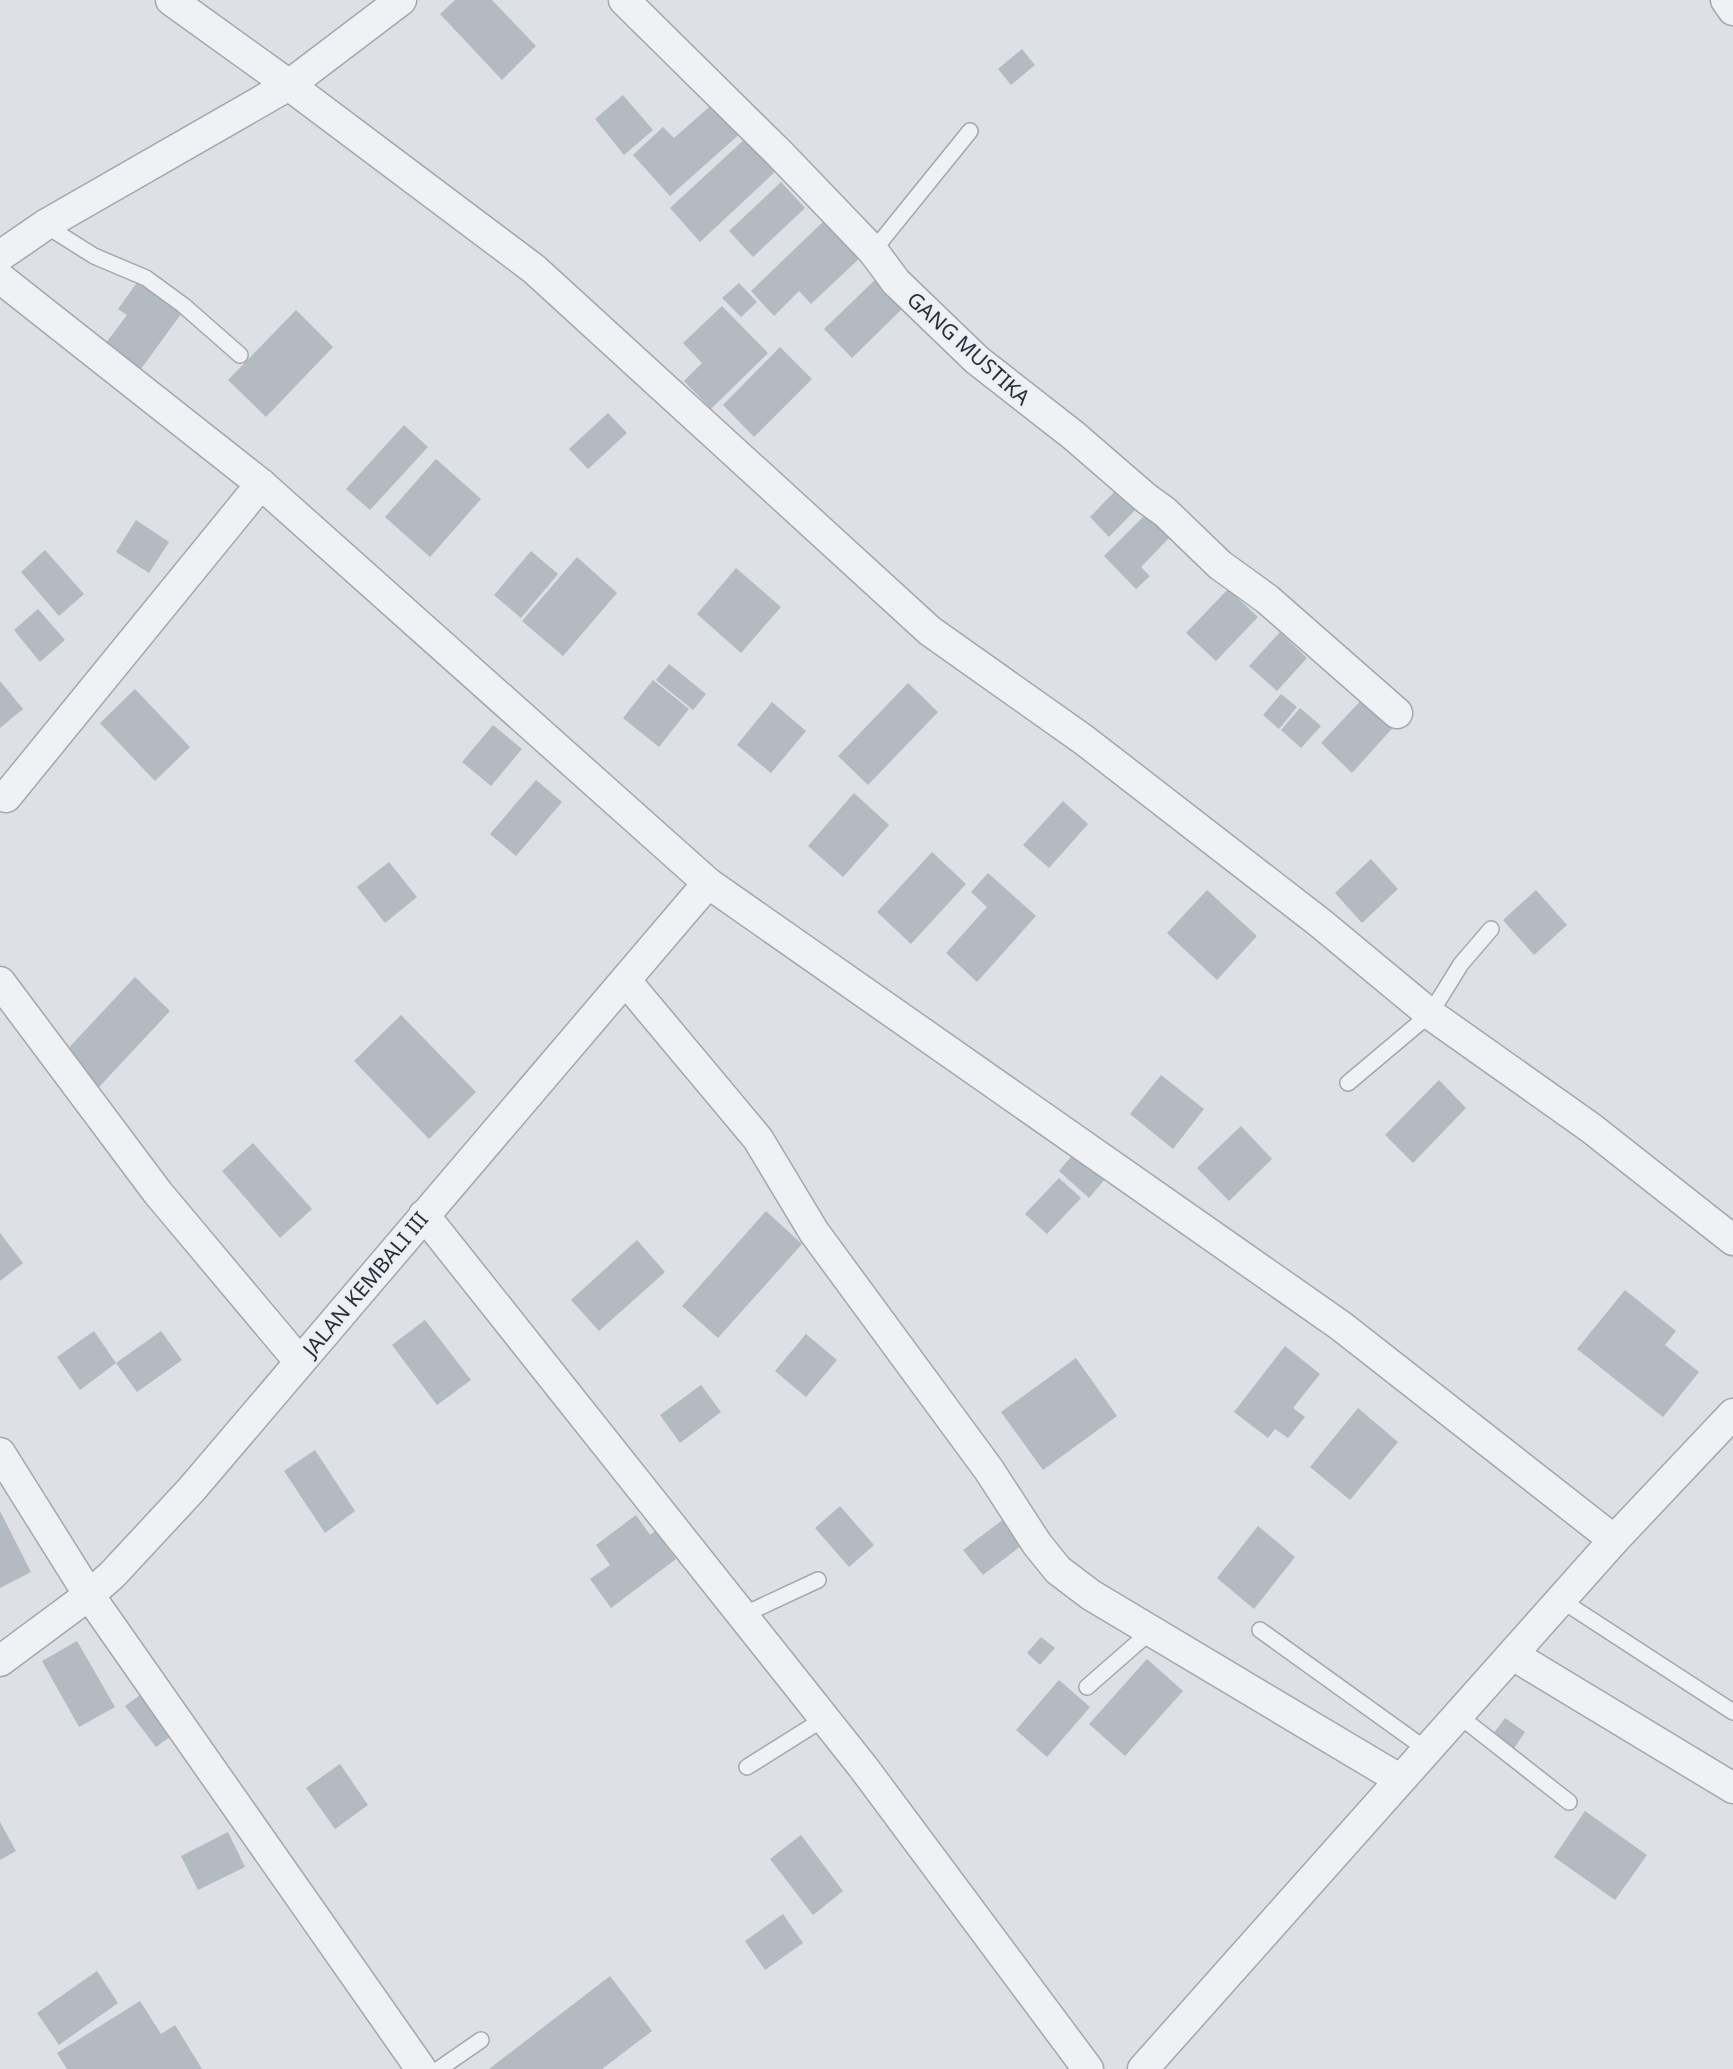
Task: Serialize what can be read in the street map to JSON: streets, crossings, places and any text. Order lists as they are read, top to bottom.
{
  "streets": {
    "street": ["GANG MUSTIKA", "JALAN KEMBALI III"]
  }
}
